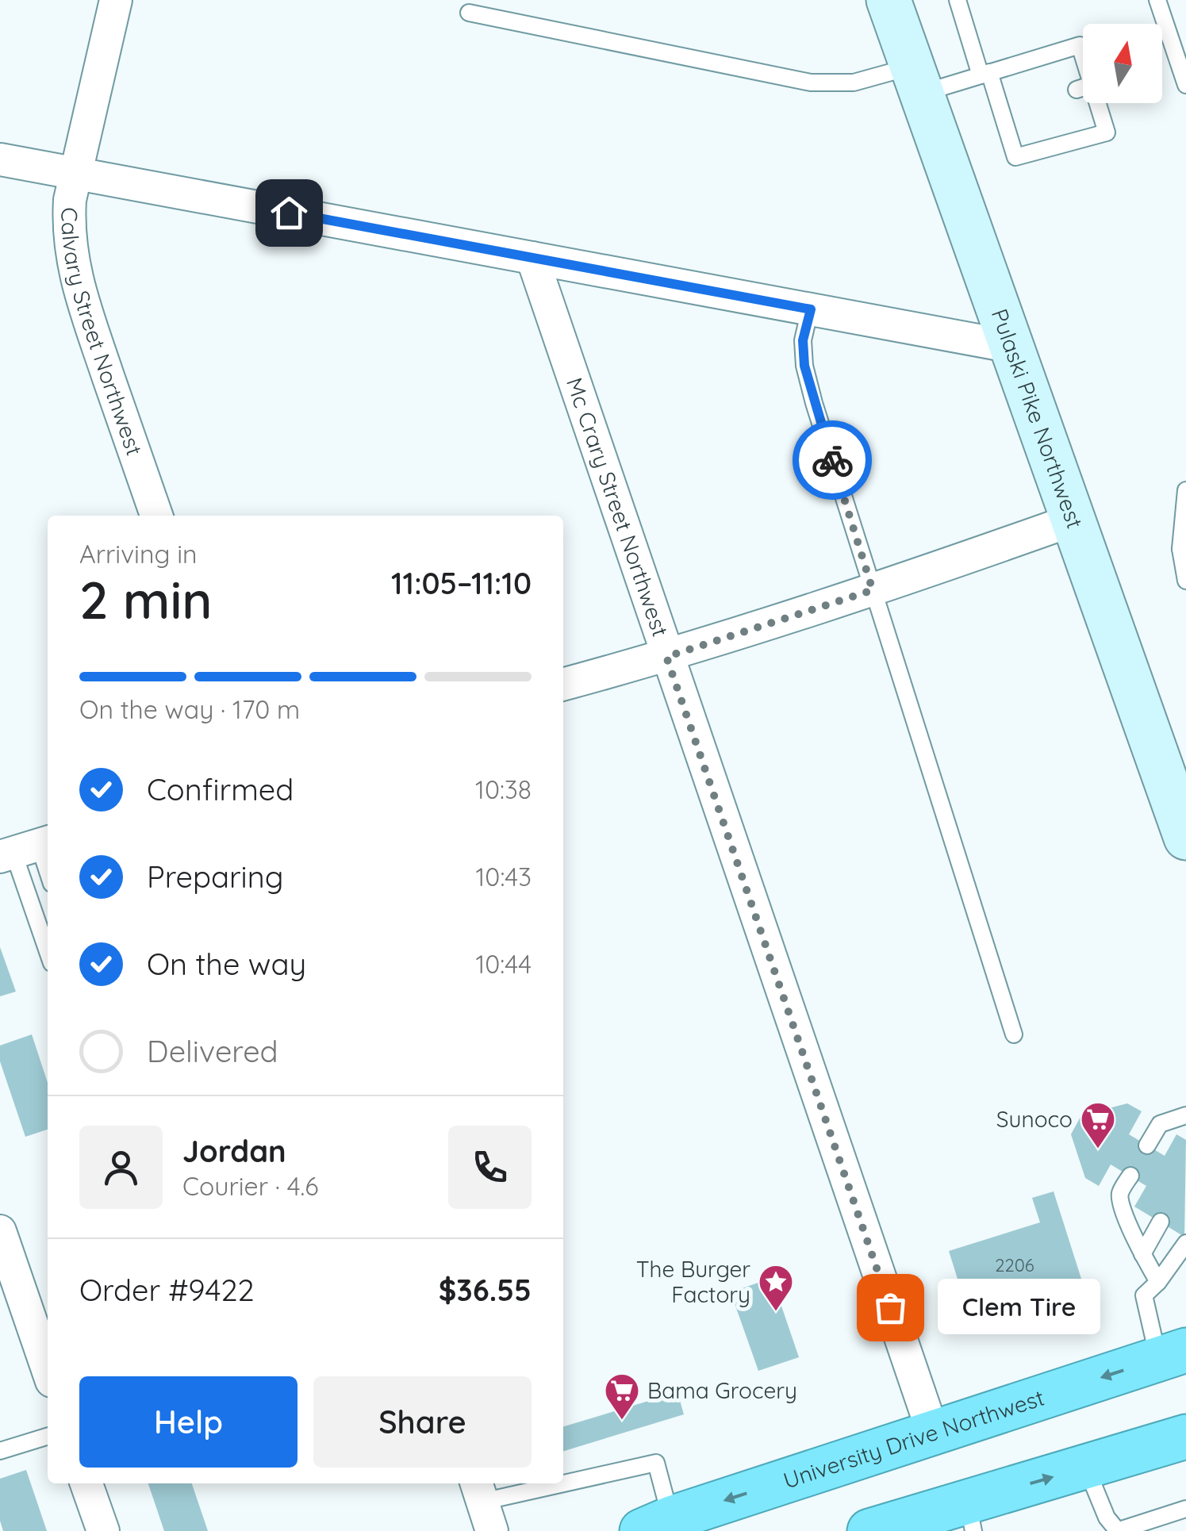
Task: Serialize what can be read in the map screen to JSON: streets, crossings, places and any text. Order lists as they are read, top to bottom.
{
  "streets": {
    "highway": ["University Drive Northwest"],
    "main road": ["Pulaski Pike Northwest"],
    "street": ["Calvary Street Northwest", "Mc Crary Street Northwest"]
  },
  "crossings": [
    ["Mc Crary Street Northwest", "University Drive Northwest"]
  ],
  "places": {
    "supermarket": ["Sunoco", "Bama Grocery"],
    "other": ["Clem Tire"],
    "place": ["The Burger Factory"]
  },
  "house_numbers": ["2206"],
  "north": "top",
  "page": {
    "heading": ["2 min", "Arriving in", "11:05–11:10"],
    "panel": [
      "Jordan",
      "Courier · 4.6",
      "Order #9422",
      "$36.55"
    ],
    "bar": "On the way · 170 m",
    "list": [
      ["Confirmed", "10:38"],
      ["Preparing", "10:43"],
      ["On the way", "10:44"],
      "Delivered"
    ],
    "bubble": "Clem Tire",
    "buttons": ["Help", "Share"]
  }
}
